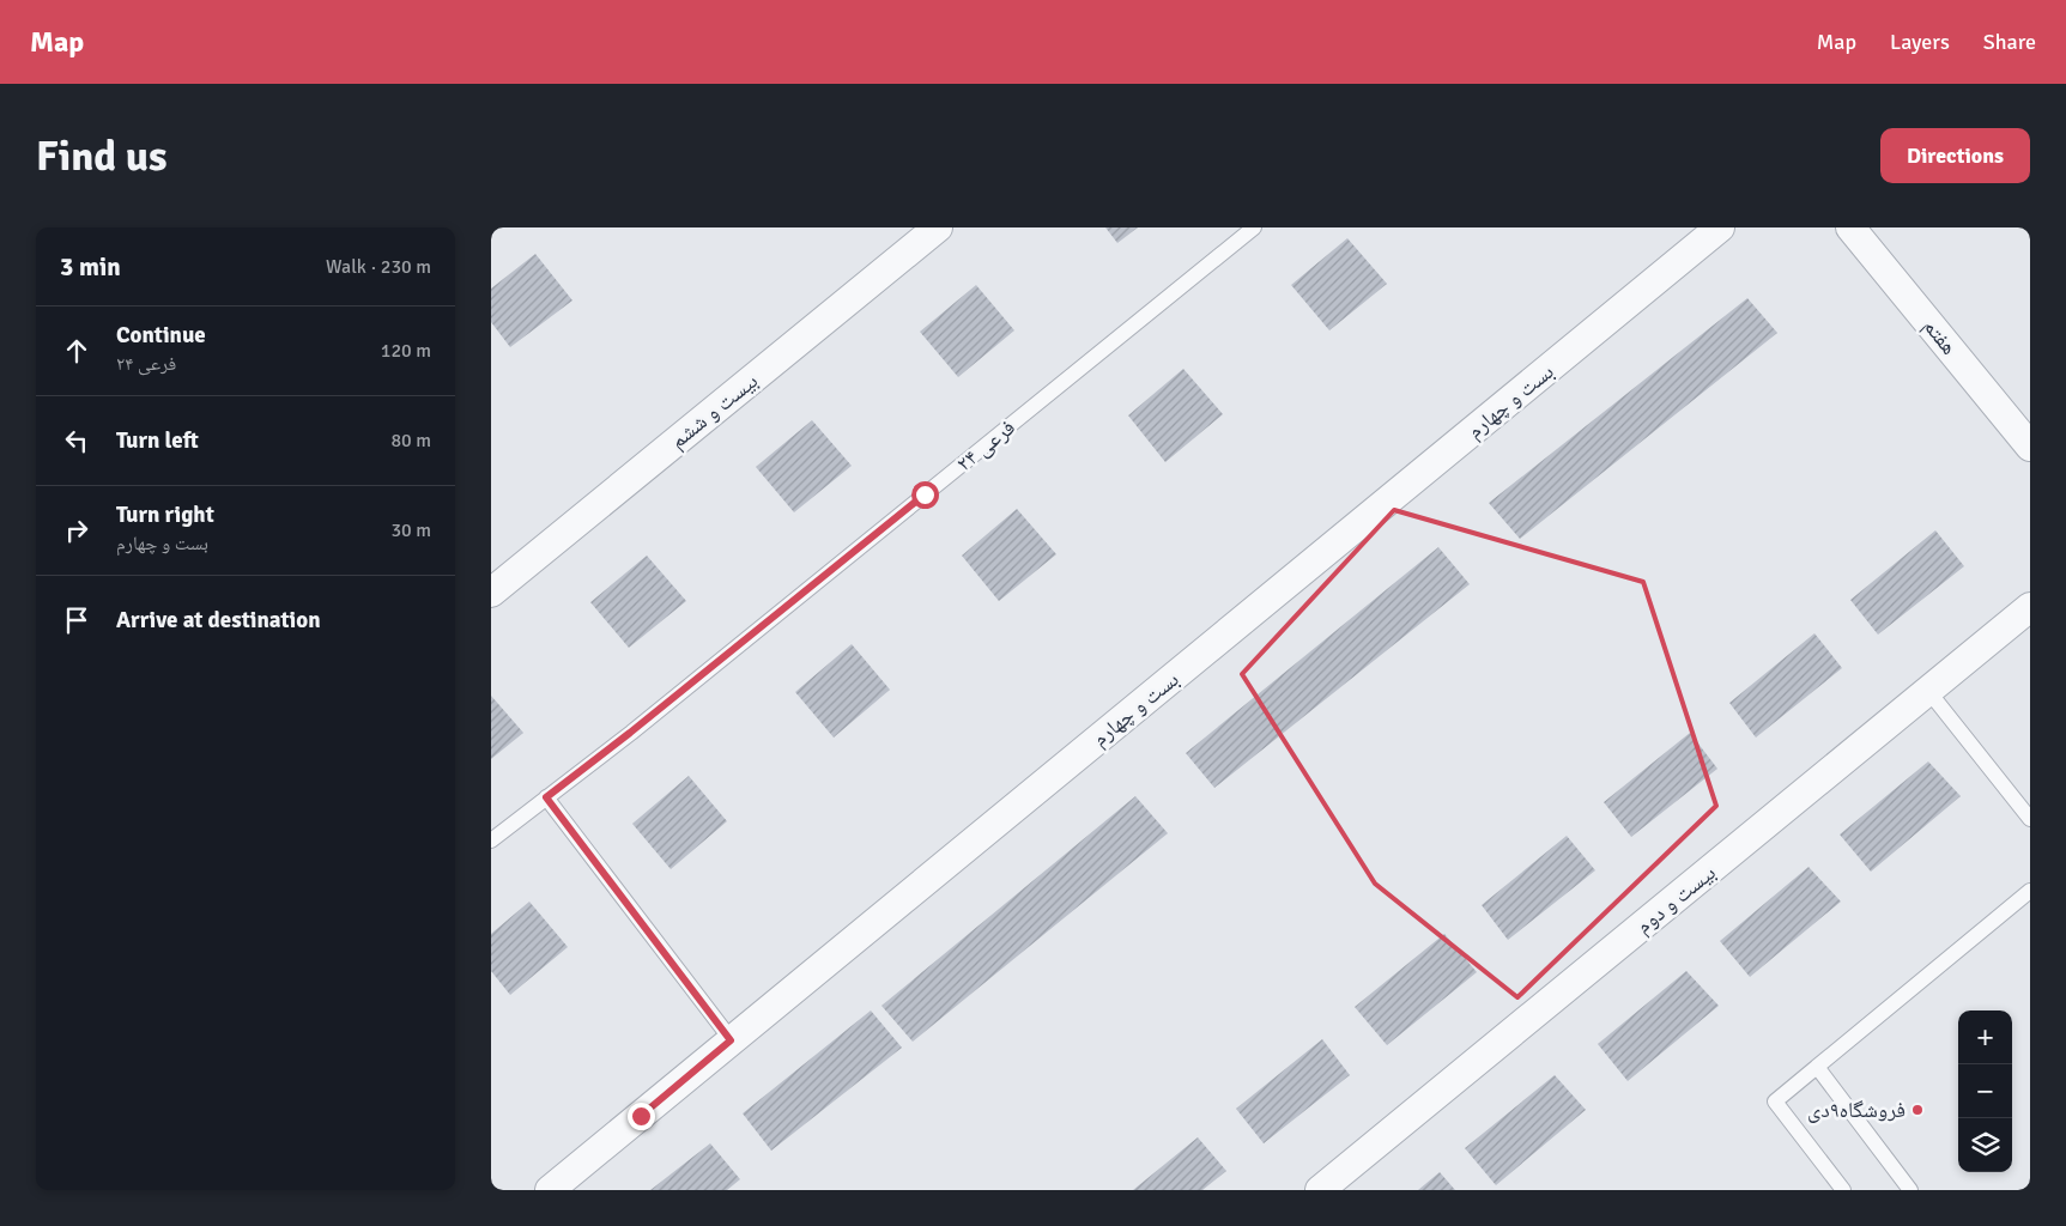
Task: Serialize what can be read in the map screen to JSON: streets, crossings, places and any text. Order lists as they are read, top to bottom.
{
  "streets": {
    "street": [
      "هفتم",
      "بست و چهارم",
      "بیست و ششم",
      "بیست و دوم"
    ],
    "lane": ["فرعی ۲۴"]
  },
  "places": ["فروشگاه۹دی"],
  "page": {
    "header": "Map",
    "nav": ["Map", "Layers", "Share"],
    "buttons": "Directions",
    "title": "Find us",
    "heading": ["3 min", "Walk · 230 m"],
    "list": [
      ["Continue", "فرعی ۲۴", "120 m"],
      ["Turn left", "80 m"],
      ["Turn right", "بست و چهارم", "30 m"],
      "Arrive at destination"
    ],
    "map_buttons": ["+", "−"]
  }
}
